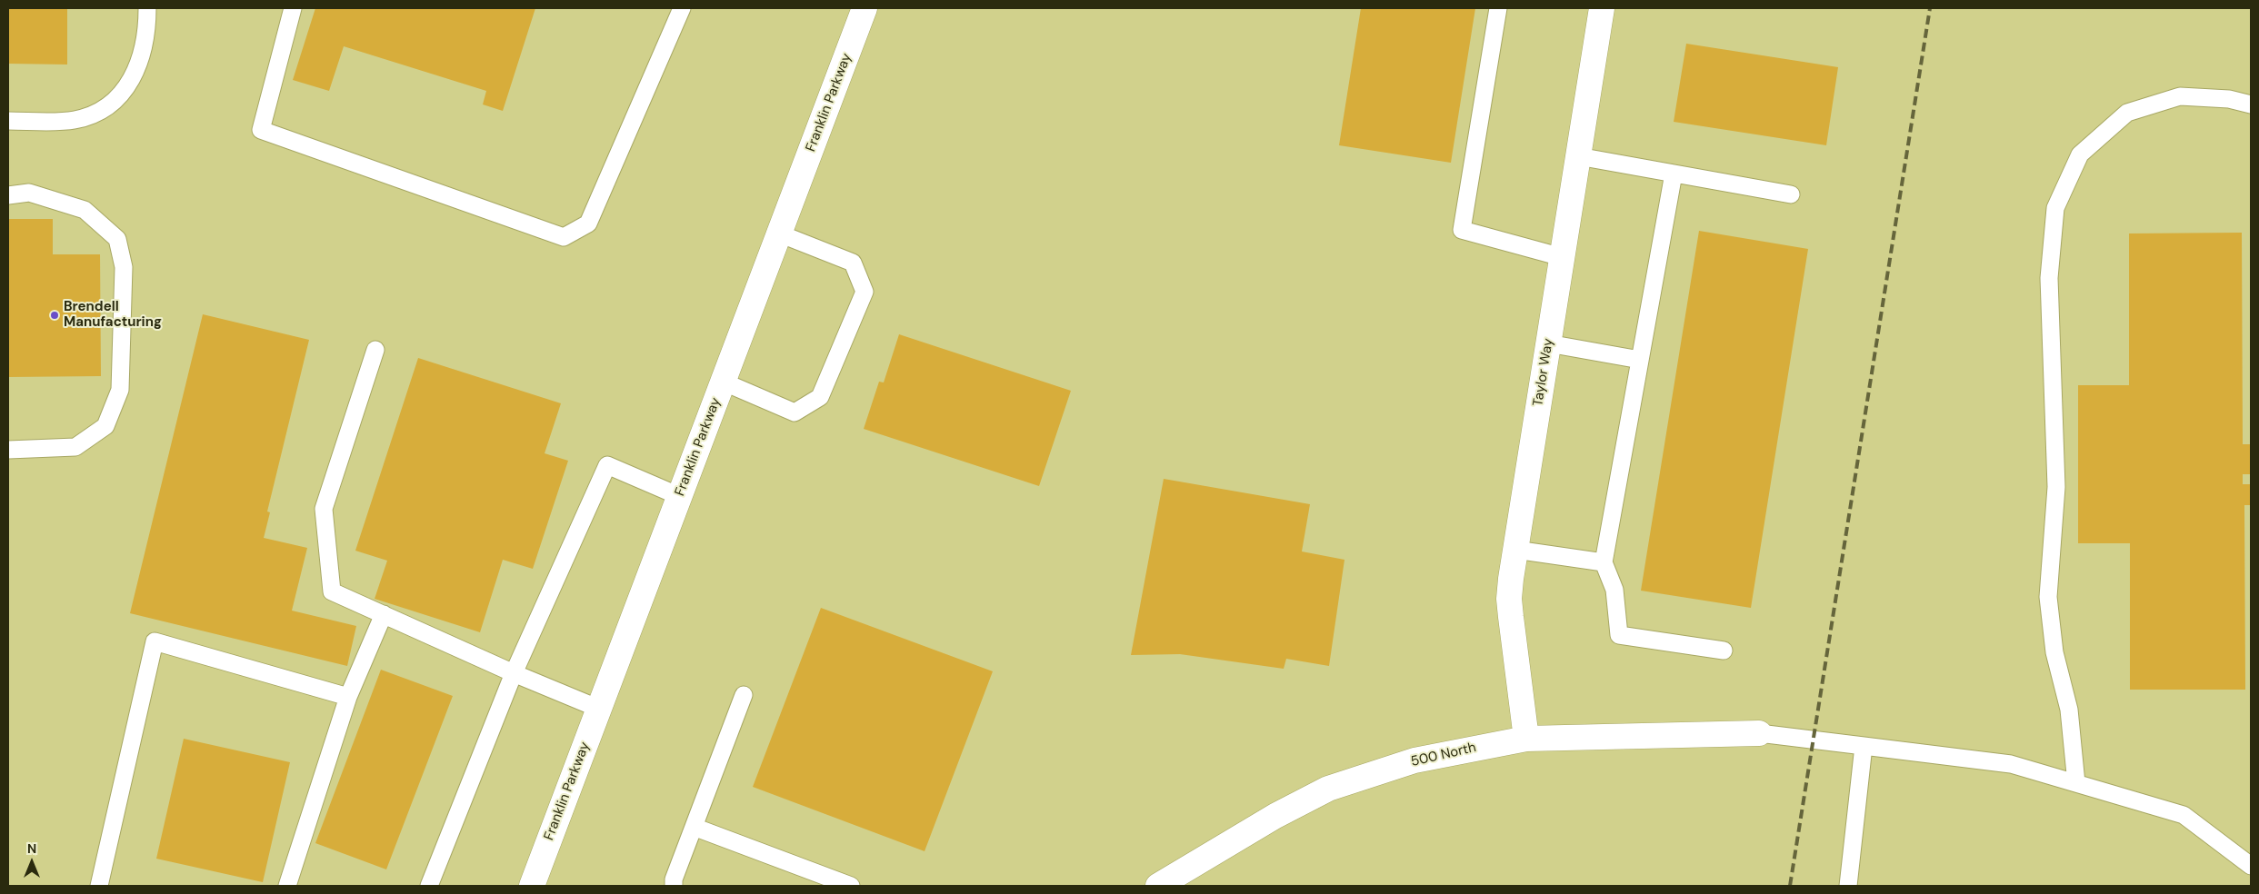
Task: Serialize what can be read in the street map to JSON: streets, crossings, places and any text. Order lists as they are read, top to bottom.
{
  "streets": {
    "street": ["Franklin Parkway", "Taylor Way", "500 North"]
  },
  "crossings": [
    ["Taylor Way", "500 North"]
  ],
  "places": ["Brendell Manufacturing"],
  "north": "top"
}
